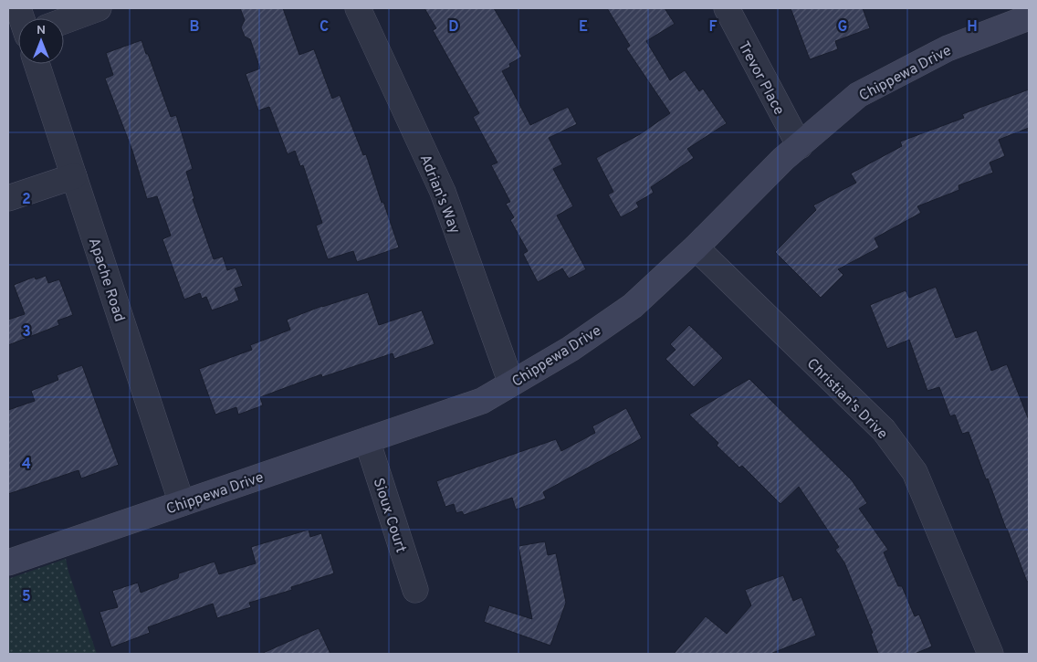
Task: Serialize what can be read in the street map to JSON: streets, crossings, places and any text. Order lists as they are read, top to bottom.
{
  "streets": {
    "street": [
      "Chippewa Drive",
      "Trevor Place",
      "Adrian's Way",
      "Apache Road",
      "Christian's Drive",
      "Sioux Court"
    ]
  },
  "crossings": [
    ["Chippewa Drive", "Trevor Place"],
    ["Chippewa Drive", "Adrian's Way"],
    ["Chippewa Drive", "Apache Road"],
    ["Chippewa Drive", "Christian's Drive"],
    ["Chippewa Drive", "Sioux Court"]
  ],
  "north": "top",
  "grid": {
    "columns": [
      "B",
      "C",
      "D",
      "E",
      "F",
      "G",
      "H"
    ],
    "rows": [
      "2",
      "3",
      "4",
      "5"
    ]
  }
}
